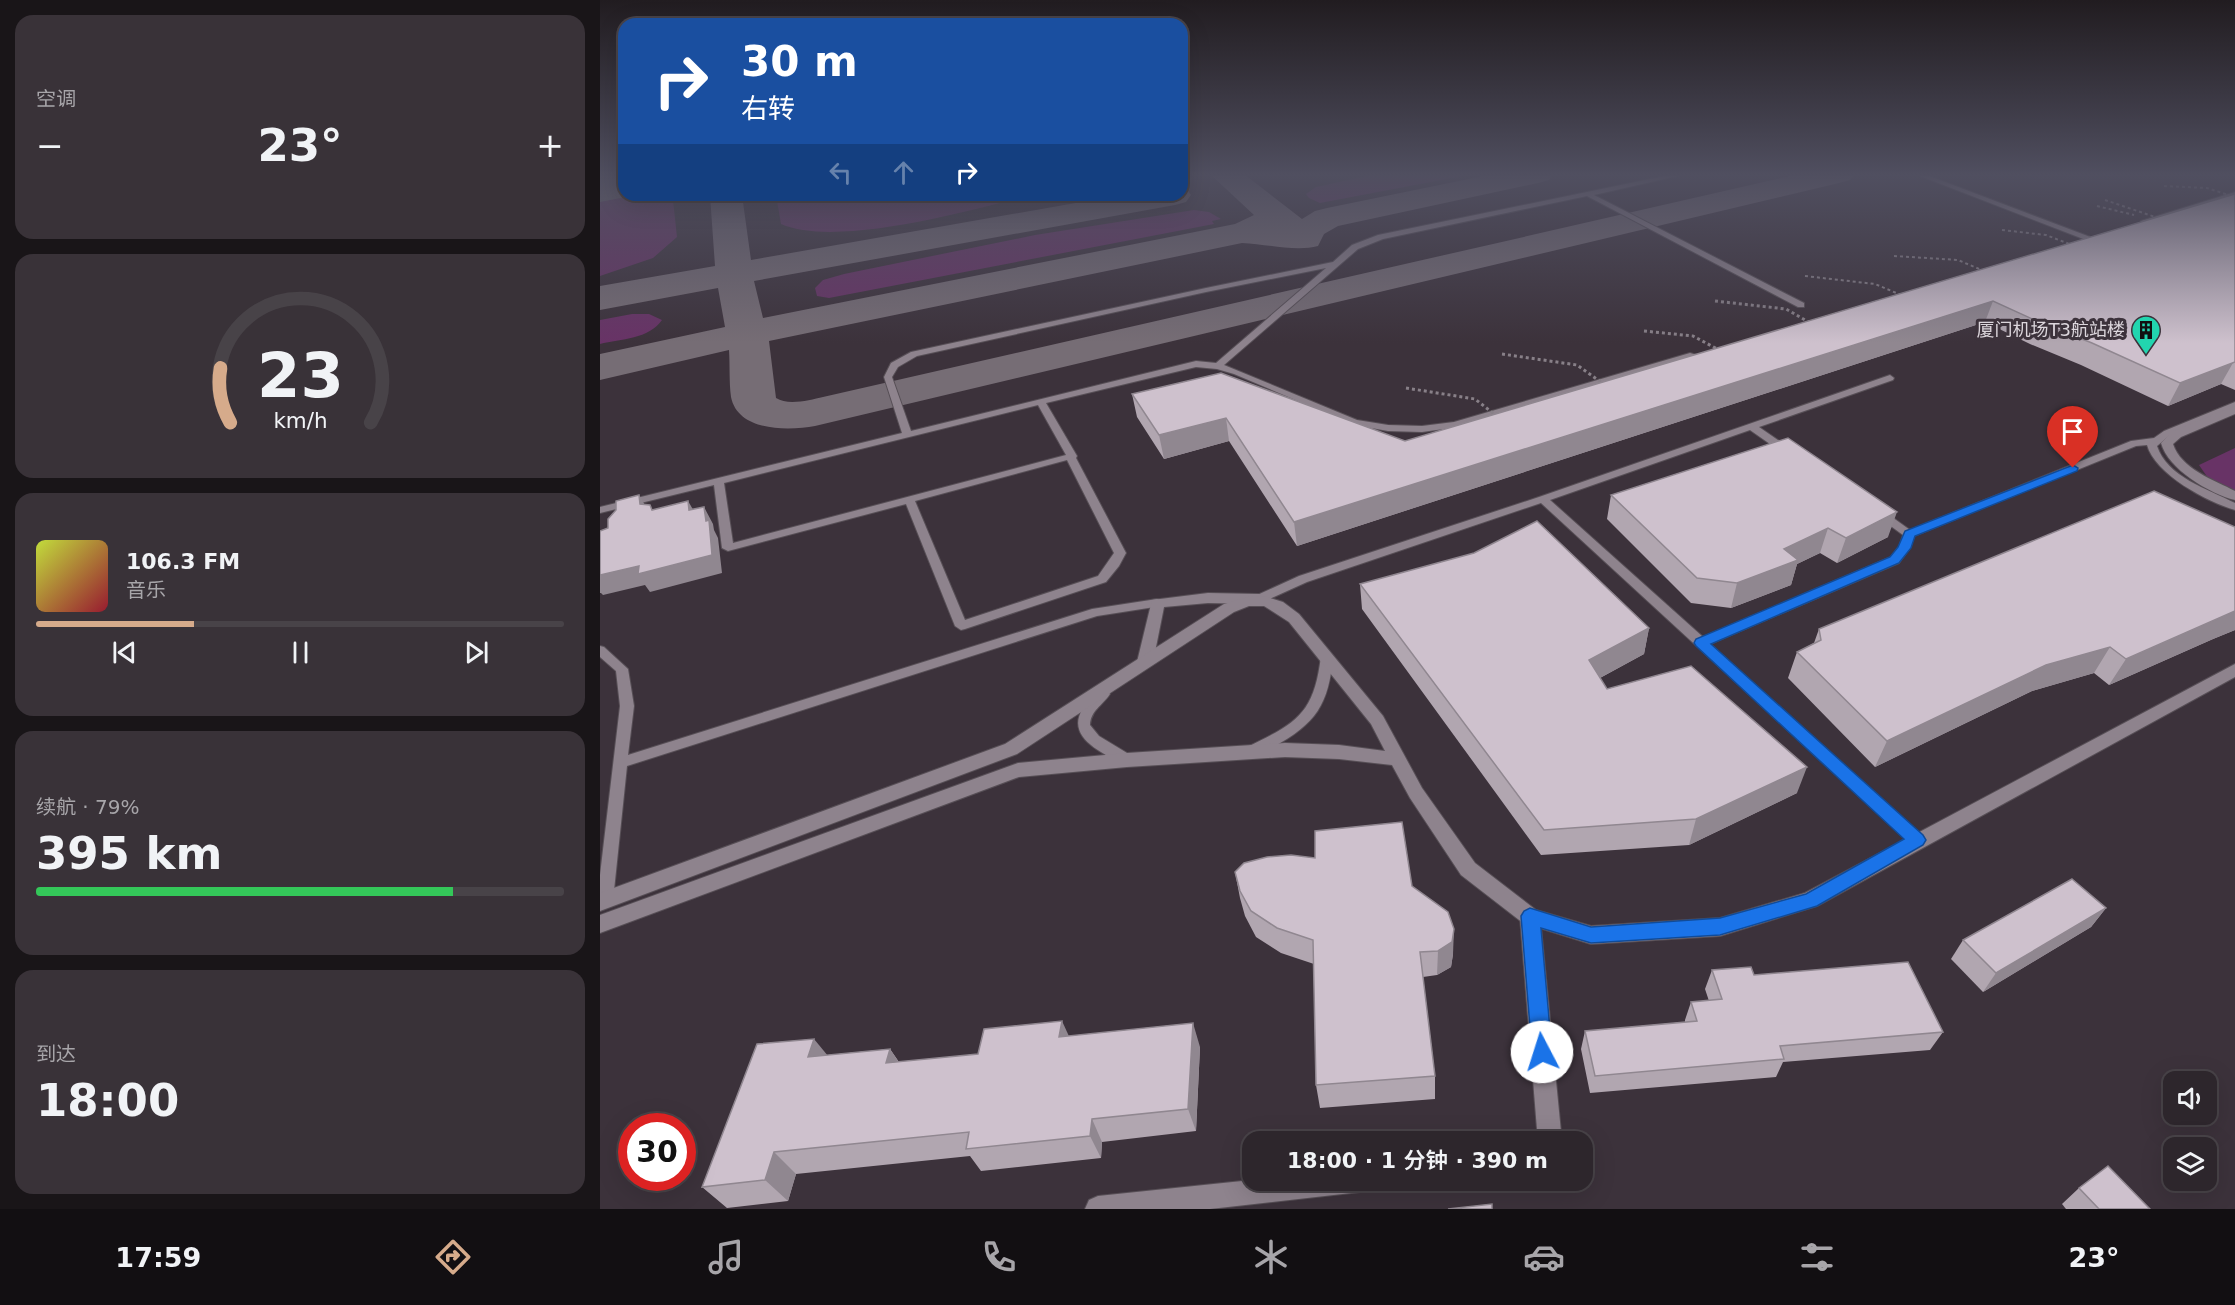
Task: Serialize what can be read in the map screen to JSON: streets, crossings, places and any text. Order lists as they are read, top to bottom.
{
  "places": {
    "building": ["厦门机场T3航站楼"]
  },
  "page": {
    "tile": [
      "空调",
      ["续航 · 79%", "395 km"],
      ["到达", "18:00"]
    ],
    "turn": ["30 m", "右转"],
    "heat": ["−", "23°", "+"],
    "song": ["106.3 FM", "音乐"],
    "limit": "30",
    "trip": "18:00 · 1 分钟 · 390 m",
    "tabs": ["17:59", "23°"],
    "gauge": ["23", "km/h"]
  }
}
